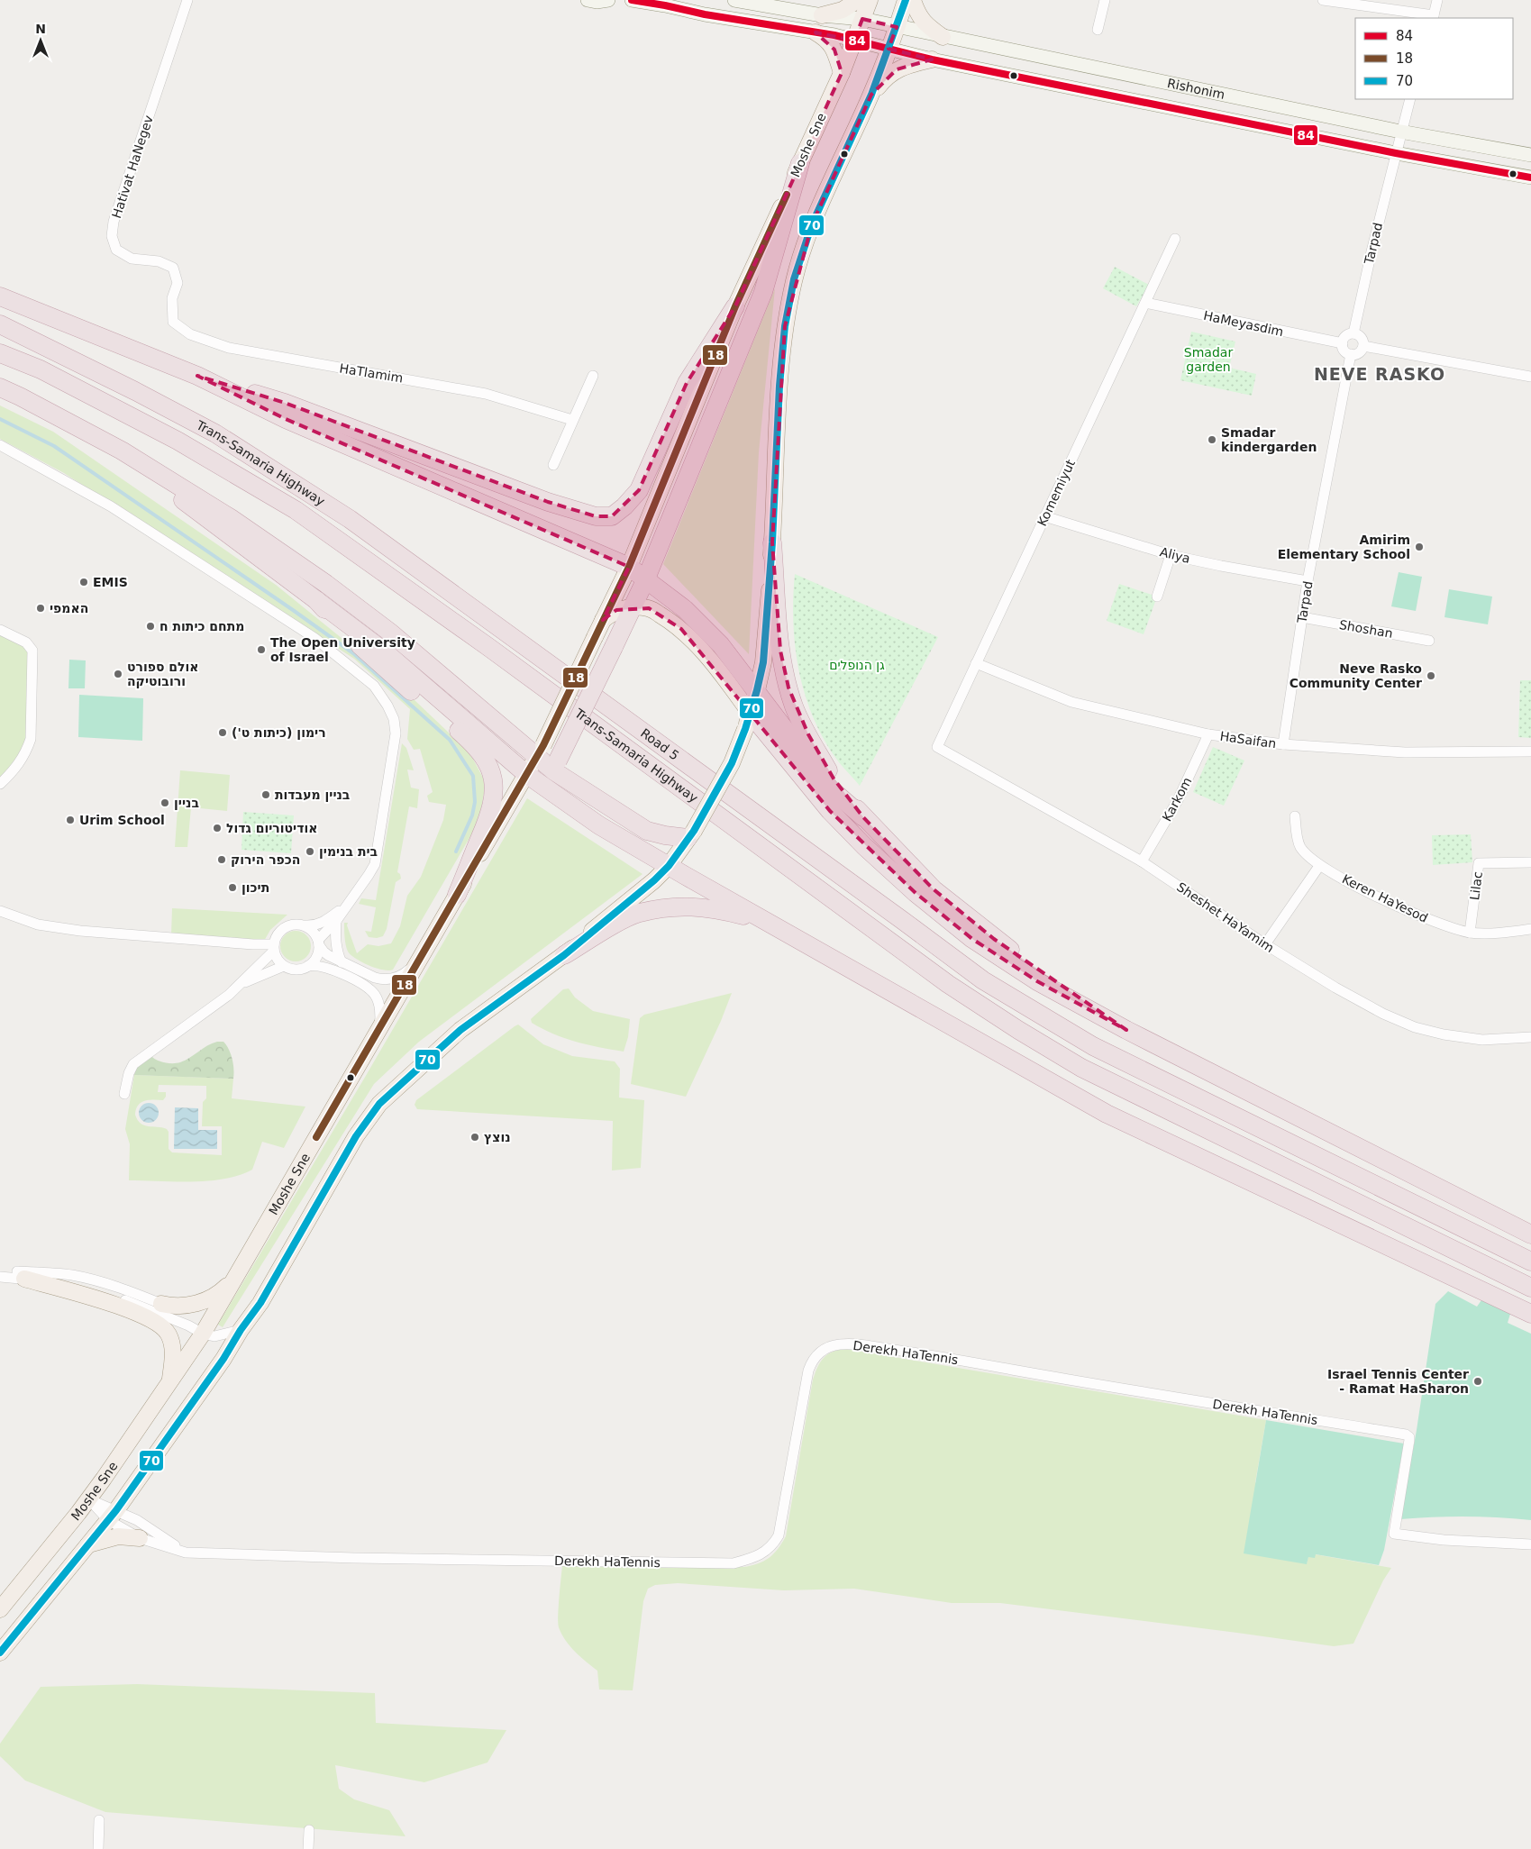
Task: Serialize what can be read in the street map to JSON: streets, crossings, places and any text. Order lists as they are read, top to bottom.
{
  "streets": {
    "main road": ["Moshe Sne"],
    "street": [
      "Rishonim",
      "Hativat HaNegev",
      "Tarpad",
      "HaMeyasdim",
      "HaTlamim",
      "Komemiyut",
      "Aliya",
      "Shoshan",
      "HaSaifan",
      "Karkom",
      "Lilac",
      "Keren HaYesod",
      "Sheshet HaYamim",
      "Derekh HaTennis"
    ]
  },
  "crossings": [
    ["Rishonim", "Moshe Sne"],
    ["Rishonim", "Tarpad"],
    ["Moshe Sne", "Derekh HaTennis"],
    ["Hativat HaNegev", "HaTlamim"],
    ["Tarpad", "HaMeyasdim"],
    ["Tarpad", "Aliya"],
    ["Tarpad", "Shoshan"],
    ["Tarpad", "HaSaifan"],
    ["HaMeyasdim", "Komemiyut"],
    ["Komemiyut", "Aliya"],
    ["Komemiyut", "HaSaifan"],
    ["Komemiyut", "Sheshet HaYamim"],
    ["HaSaifan", "Karkom"],
    ["Karkom", "Sheshet HaYamim"],
    ["Lilac", "Keren HaYesod"]
  ],
  "districts": ["NEVE RASKO"],
  "parks": ["Smadar garden", "גן הנופלים"],
  "places": [
    "Smadar kindergarden",
    "Amirim Elementary School",
    "EMIS",
    "האמפי",
    "מתחם כיתות ח",
    "The Open University of Israel",
    "אולם ספורט ורובוטיקה",
    "Neve Rasko Community Center",
    "רימון (כיתות ט')",
    "בניין מעבדות",
    "בניין",
    "Urim School",
    "אודיטוריום גדול",
    "בית בנימין",
    "הכפר הירוק",
    "תיכון",
    "נוצץ",
    "Israel Tennis Center - Ramat HaSharon"
  ],
  "lines": ["transit line 84", "transit line 70", "transit line 18"],
  "legend": ["84", "18", "70"],
  "north": "top"
}
